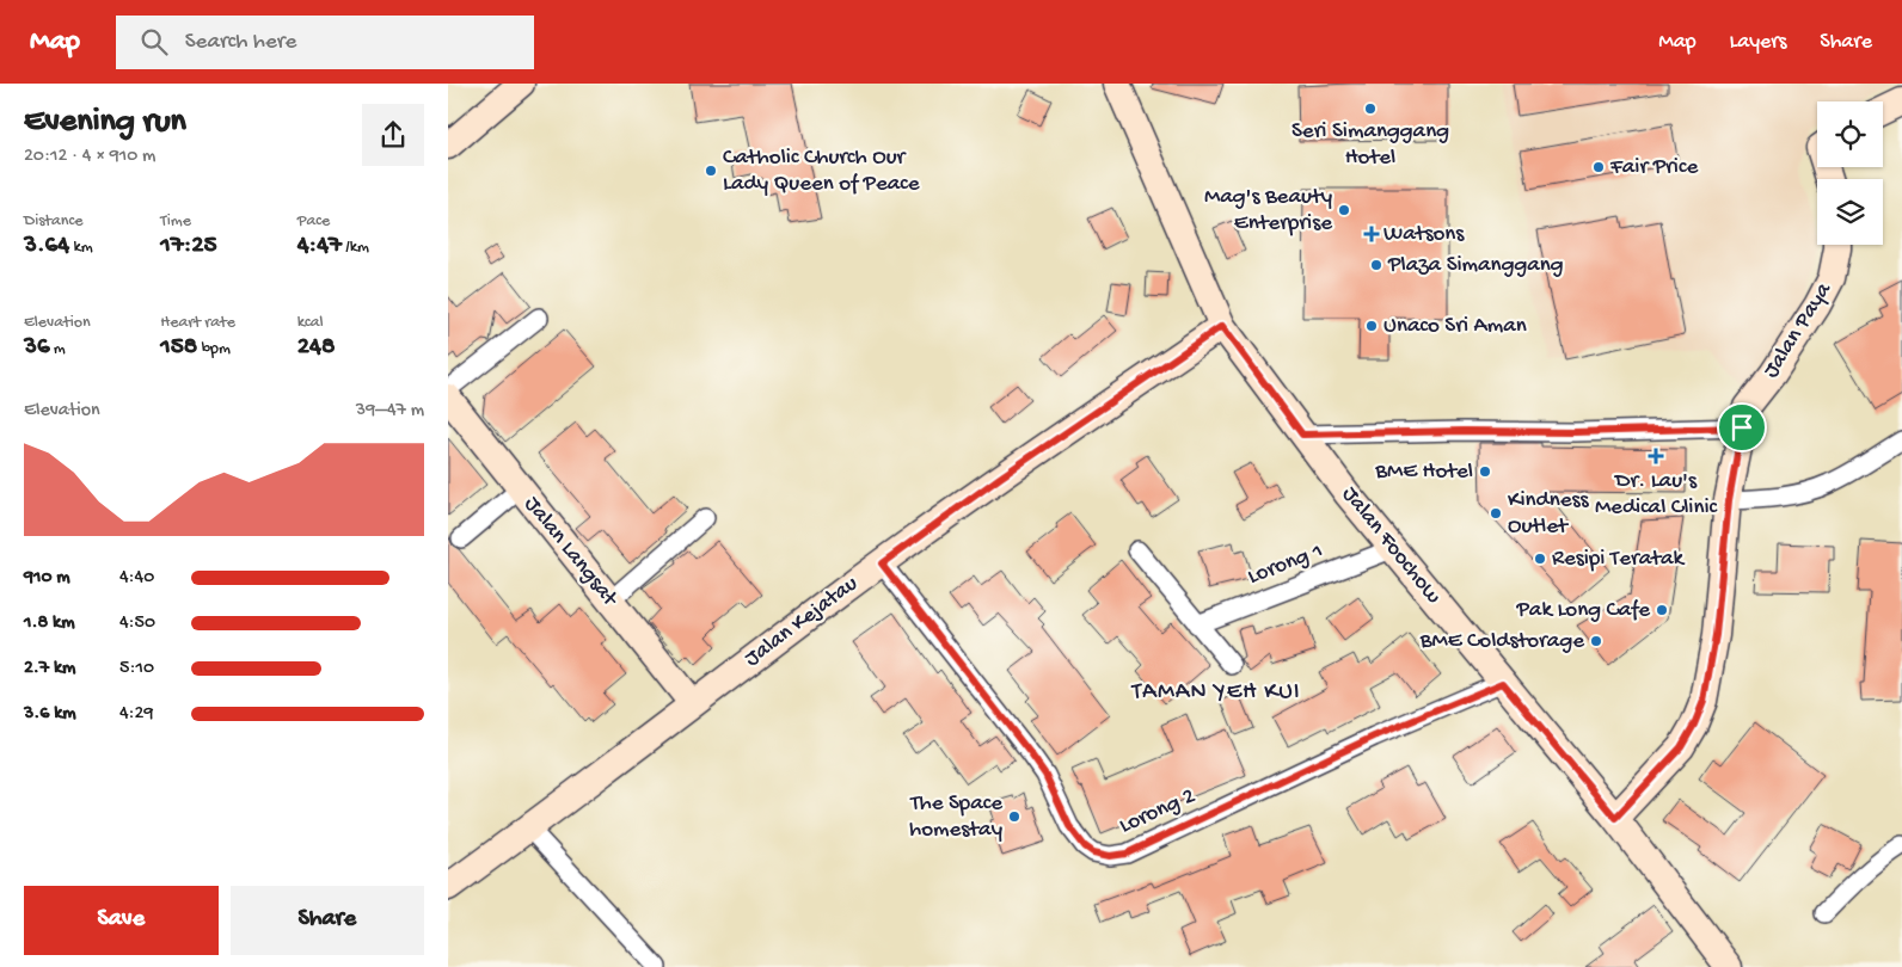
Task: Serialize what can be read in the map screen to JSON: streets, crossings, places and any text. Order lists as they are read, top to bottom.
{
  "streets": {
    "main road": [
      "Jalan Paya",
      "Jalan Foochow",
      "Jalan Langsat",
      "Jalan Kejatau"
    ],
    "street": ["Lorong 1", "Lorong 2"]
  },
  "crossings": [
    ["Jalan Paya", "Jalan Foochow"],
    ["Jalan Foochow", "Lorong 1"],
    ["Jalan Foochow", "Jalan Kejatau"],
    ["Jalan Foochow", "Lorong 2"],
    ["Jalan Langsat", "Jalan Kejatau"],
    ["Jalan Kejatau", "Lorong 2"]
  ],
  "districts": ["TAMAN YEH KUI"],
  "places": {
    "other": [
      "Seri Simanggang Hotel",
      "Fair Price",
      "Catholic Church Our Lady Queen of Peace",
      "Mag's Beauty Enterprise",
      "Plaza Simanggang",
      "Unaco Sri Aman",
      "BME Hotel",
      "Kindness Outlet",
      "Resipi Teratak",
      "Pak Long Cafe",
      "BME Coldstorage",
      "The Space homestay"
    ],
    "health": ["Watsons", "Dr. Lau's Medical Clinic"]
  },
  "page": {
    "header": "Map",
    "search": "Search here",
    "nav": ["Map", "Layers", "Share"],
    "heading": ["Evening run", "20:12 · 4 × 910 m"],
    "stats": [
      ["Distance", "3.64 km"],
      ["Time", "17:25"],
      ["Pace", "4:47 /km"],
      ["Elevation", "36 m"],
      ["Heart rate", "158 bpm"],
      ["kcal", "248"]
    ],
    "chart": ["Elevation", "39–47 m"],
    "list": [
      {
        "name": "910 m",
        "note": "4:40"
      },
      {
        "name": "1.8 km",
        "note": "4:50"
      },
      {
        "name": "2.7 km",
        "note": "5:10"
      },
      {
        "name": "3.6 km",
        "note": "4:29"
      }
    ],
    "buttons": ["Save", "Share"]
  }
}
